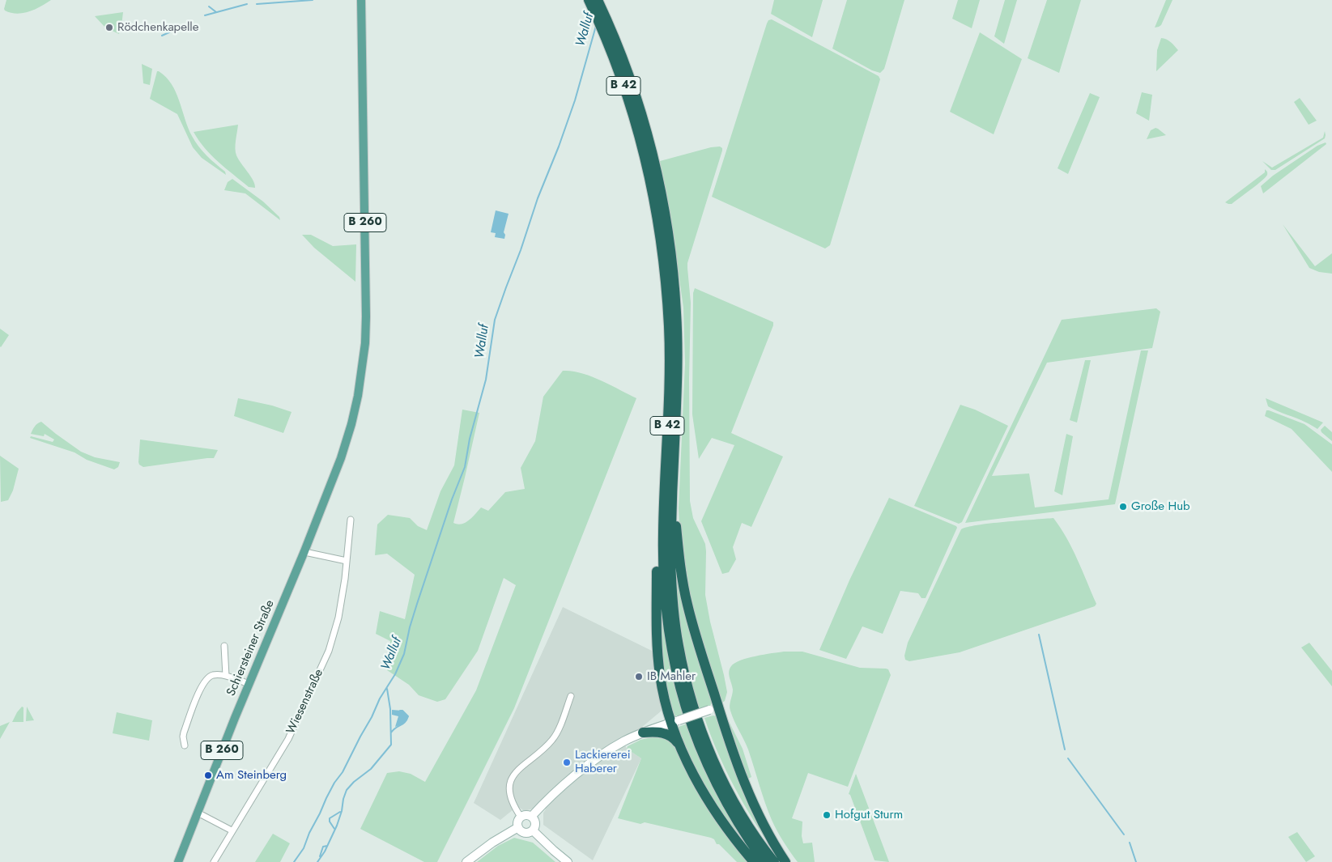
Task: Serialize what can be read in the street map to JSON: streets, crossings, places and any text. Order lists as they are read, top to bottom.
{
  "streets": {
    "highway": ["B 42"],
    "main road": ["B 260", "Schiersteiner Straße"],
    "street": ["Wiesenstraße"]
  },
  "water": ["Walluf"],
  "places": [
    "Rödchenkapelle",
    "Große Hub",
    "IB Mahler",
    "Lackiererei Haberer",
    "Am Steinberg",
    "Hofgut Sturm"
  ]
}
